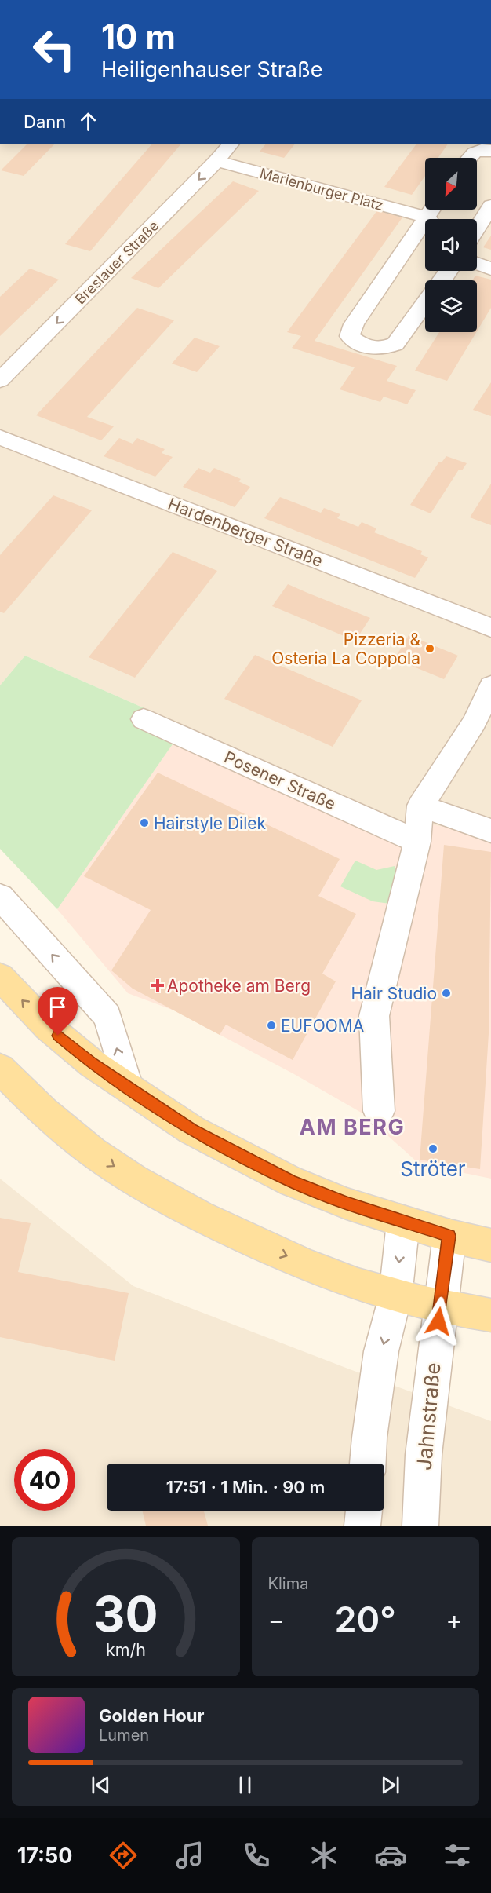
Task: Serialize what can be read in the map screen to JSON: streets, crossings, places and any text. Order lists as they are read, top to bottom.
{
  "streets": {
    "street": [
      "Marienburger Platz",
      "Breslauer Straße",
      "Hardenberger Straße",
      "Posener Straße",
      "Jahnstraße"
    ]
  },
  "crossings": [
    ["Marienburger Platz", "Breslauer Straße"]
  ],
  "one_way": ["Breslauer Straße"],
  "districts": ["AM BERG"],
  "places": {
    "other": [
      "Pizzeria & Osteria La Coppola",
      "Hairstyle Dilek",
      "Hair Studio",
      "EUFOOMA",
      "Ströter"
    ],
    "health": ["Apotheke am Berg"]
  },
  "north": "bottom left",
  "page": {
    "turn": ["10 m", "Heiligenhauser Straße"],
    "then": "Dann",
    "limit": "40",
    "trip": "17:51 · 1 Min. · 90 m",
    "tile": "Klima",
    "heat": ["−", "20°", "+"],
    "song": ["Golden Hour", "Lumen"],
    "tabs": "17:50",
    "gauge": ["30", "km/h"]
  }
}
